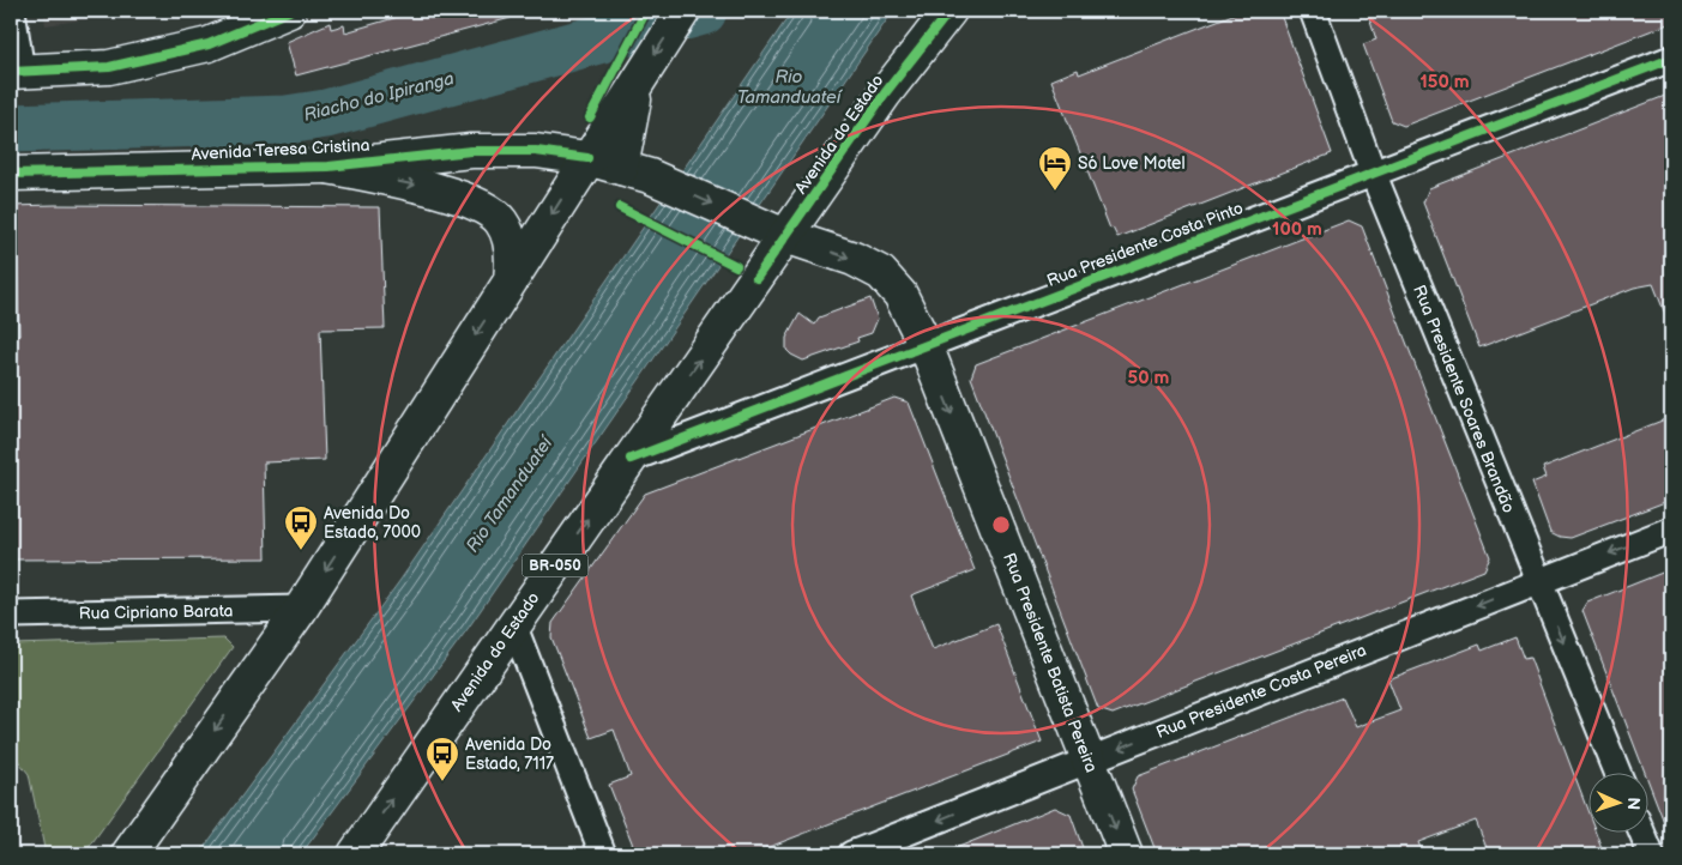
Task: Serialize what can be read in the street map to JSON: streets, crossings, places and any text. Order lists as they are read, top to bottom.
{
  "streets": {
    "main road": [
      "Avenida do Estado",
      "Avenida Teresa Cristina",
      "BR-050",
      "Rua Presidente Batista Pereira"
    ],
    "street": [
      "Rua Presidente Costa Pinto",
      "Rua Presidente Soares Brandão",
      "Rua Cipriano Barata",
      "Rua Presidente Costa Pereira"
    ]
  },
  "crossings": [
    ["Avenida do Estado", "Avenida Teresa Cristina"],
    ["Avenida do Estado", "Rua Presidente Costa Pinto"],
    ["Avenida do Estado", "Rua Presidente Batista Pereira"],
    ["Avenida Teresa Cristina", "Rua Presidente Batista Pereira"],
    ["Rua Presidente Costa Pinto", "Rua Presidente Soares Brandão"],
    ["Rua Presidente Costa Pinto", "Rua Presidente Batista Pereira"],
    ["Rua Presidente Soares Brandão", "Rua Presidente Costa Pereira"],
    ["Rua Presidente Batista Pereira", "Rua Presidente Costa Pereira"]
  ],
  "one_way": ["Rua Presidente Batista Pereira", "Rua Presidente Costa Pereira"],
  "water": ["Rio Tamanduateí", "Riacho do Ipiranga"],
  "places": {
    "hotel": ["Só Love Motel"],
    "bus stop": ["Avenida Do Estado, 7000", "Avenida Do Estado, 7117"]
  },
  "north": "right",
  "rings": ["150 m", "100 m", "50 m"]
}
